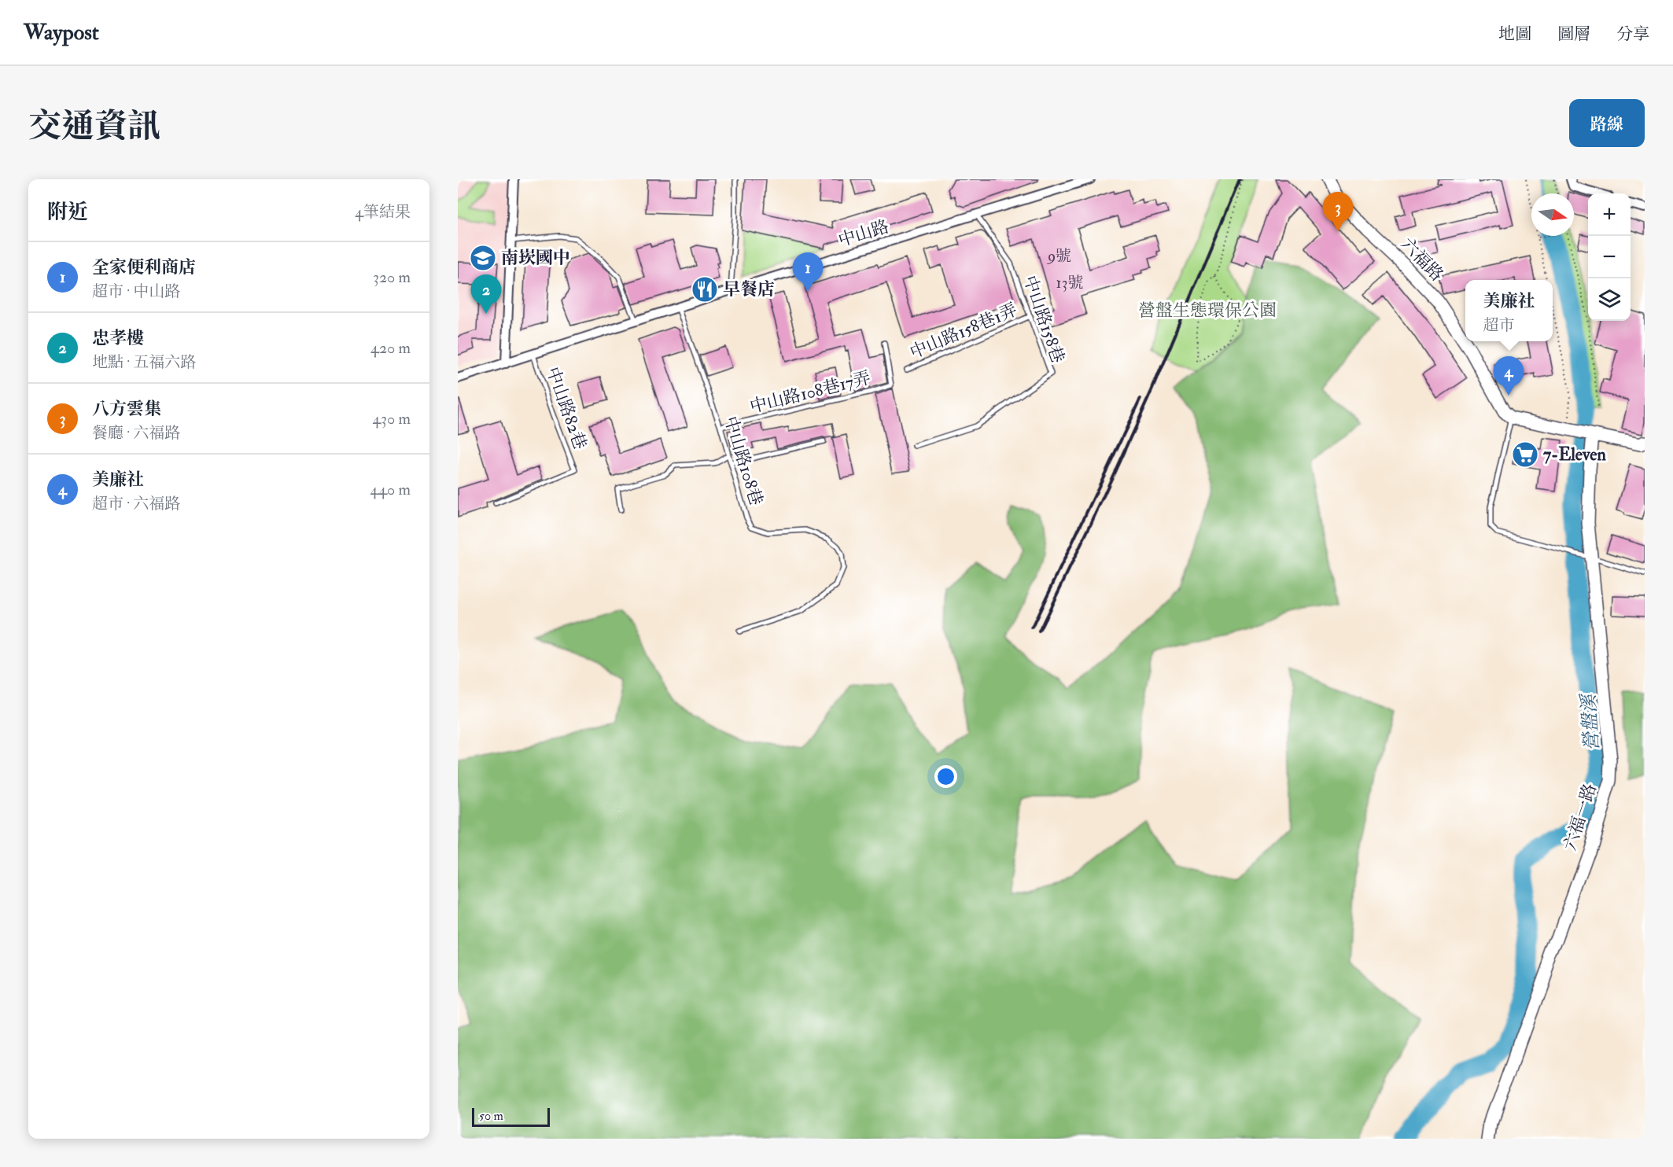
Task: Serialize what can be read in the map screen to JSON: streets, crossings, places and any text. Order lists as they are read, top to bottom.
{
  "streets": {
    "street": ["中山路", "六福路", "六福一路"],
    "lane": [
      "中山路158巷",
      "中山路158巷1弄",
      "中山路108巷17弄",
      "中山路82巷",
      "中山路108巷"
    ]
  },
  "crossings": [
    ["中山路", "中山路158巷"],
    ["中山路", "中山路82巷"],
    ["中山路", "中山路108巷"],
    ["中山路158巷", "中山路158巷1弄"],
    ["中山路108巷17弄", "中山路108巷"]
  ],
  "water": ["營盤溪"],
  "parks": ["營盤生態環保公園"],
  "places": {
    "school or university": ["南崁國中"],
    "restaurant": ["早餐店"],
    "supermarket": ["7-Eleven"]
  },
  "house_numbers": ["9號", "13號"],
  "scale_bar": "50 m",
  "north": "right",
  "page": {
    "header": "Waypost",
    "nav": ["地圖", "圖層", "分享"],
    "title": "交通資訊",
    "buttons": "路線",
    "heading": ["附近", "4筆結果"],
    "pins": [
      "3",
      "1",
      "2",
      "4"
    ],
    "map_buttons": ["+", "−"],
    "list": [
      {
        "mark": "1",
        "name": "全家便利商店",
        "note": "超市 · 中山路",
        "value": "320 m"
      },
      {
        "mark": "2",
        "name": "忠孝樓",
        "note": "地點 · 五福六路",
        "value": "420 m"
      },
      {
        "mark": "3",
        "name": "八方雲集",
        "note": "餐廳 · 六福路",
        "value": "430 m"
      },
      {
        "mark": "4",
        "name": "美廉社",
        "note": "超市 · 六福路",
        "value": "440 m"
      }
    ],
    "popup": ["美廉社", "超市"],
    "scale": "50 m"
  }
}
